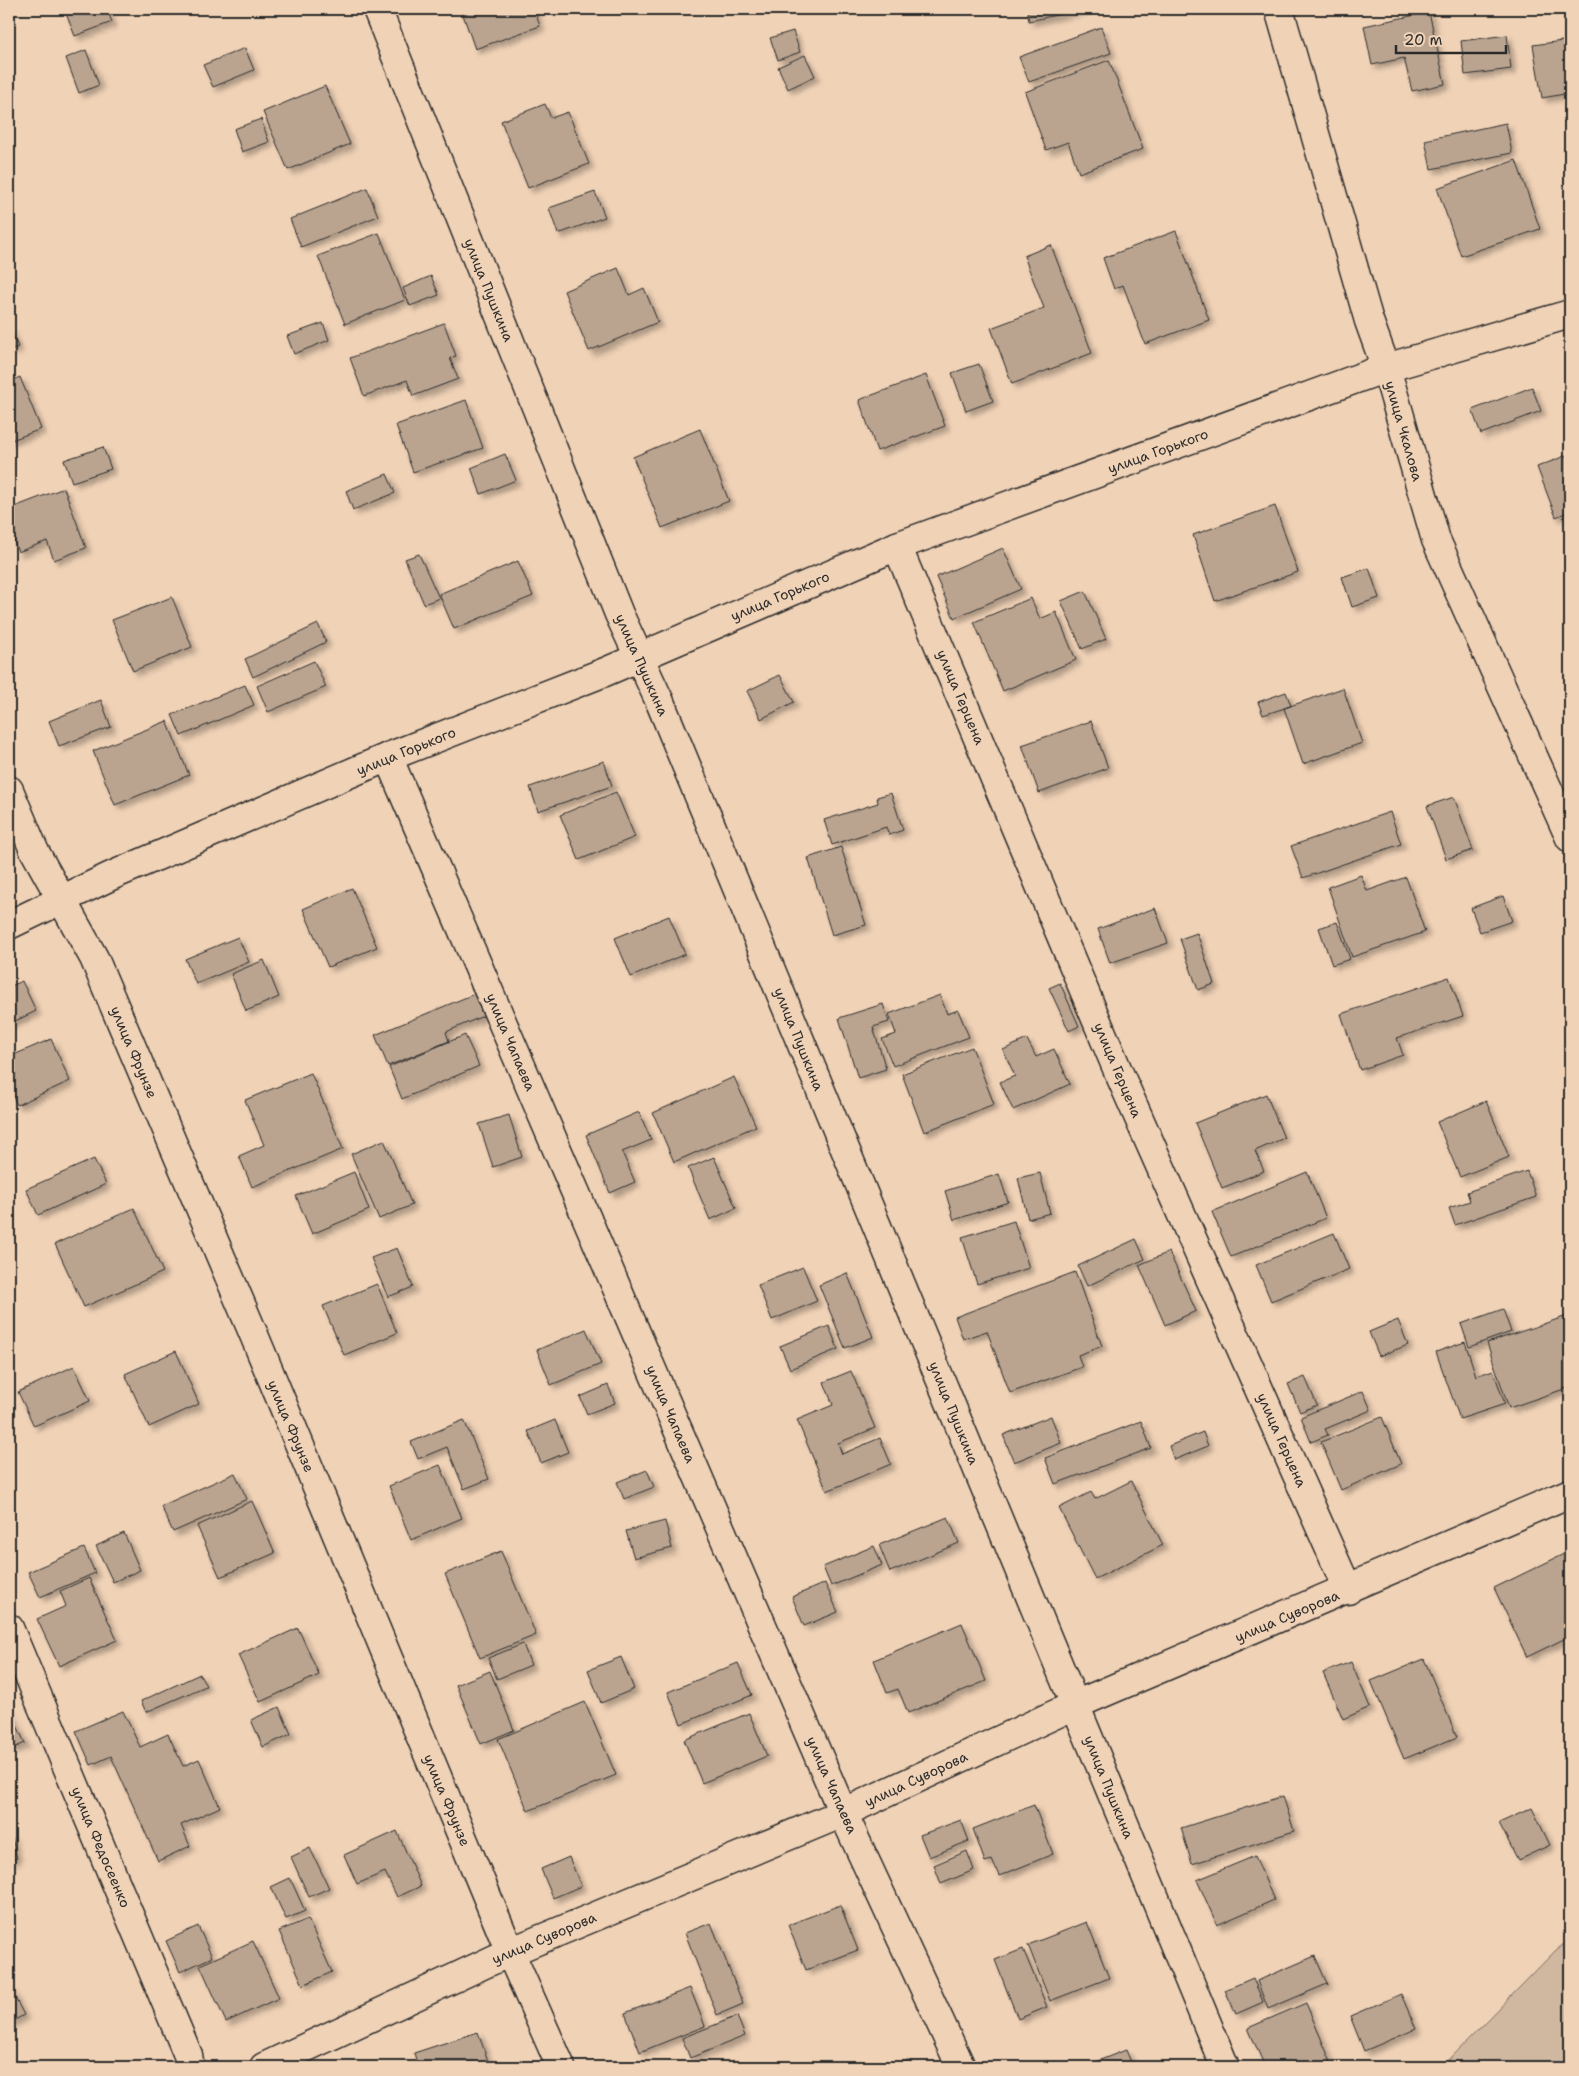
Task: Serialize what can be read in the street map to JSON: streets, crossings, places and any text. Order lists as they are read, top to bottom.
{
  "streets": {
    "street": [
      "улица Пушкина",
      "улица Чкалова",
      "улица Горького",
      "улица Герцена",
      "улица Чапаева",
      "улица Фрунзе",
      "улица Суворова",
      "улица Федосеенко"
    ]
  },
  "crossings": [
    ["улица Пушкина", "улица Горького"],
    ["улица Пушкина", "улица Суворова"],
    ["улица Чкалова", "улица Горького"],
    ["улица Горького", "улица Герцена"],
    ["улица Горького", "улица Чапаева"],
    ["улица Горького", "улица Фрунзе"],
    ["улица Герцена", "улица Суворова"],
    ["улица Чапаева", "улица Суворова"],
    ["улица Фрунзе", "улица Суворова"]
  ],
  "scale_bar": "20 m"
}
